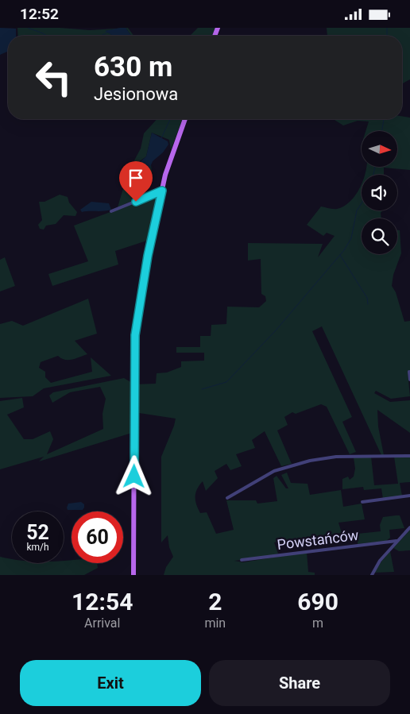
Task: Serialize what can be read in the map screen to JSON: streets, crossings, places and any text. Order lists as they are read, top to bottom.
{
  "streets": {
    "street": ["Powstańców"]
  },
  "north": "right",
  "page": {
    "status": "12:52",
    "turn": ["630 m", "Jesionowa"],
    "speed": "52 km/h",
    "limit": "60",
    "eta": [
      "12:54",
      "Arrival",
      "2",
      "min",
      "690",
      "m"
    ],
    "buttons": ["Exit", "Share"]
  }
}
